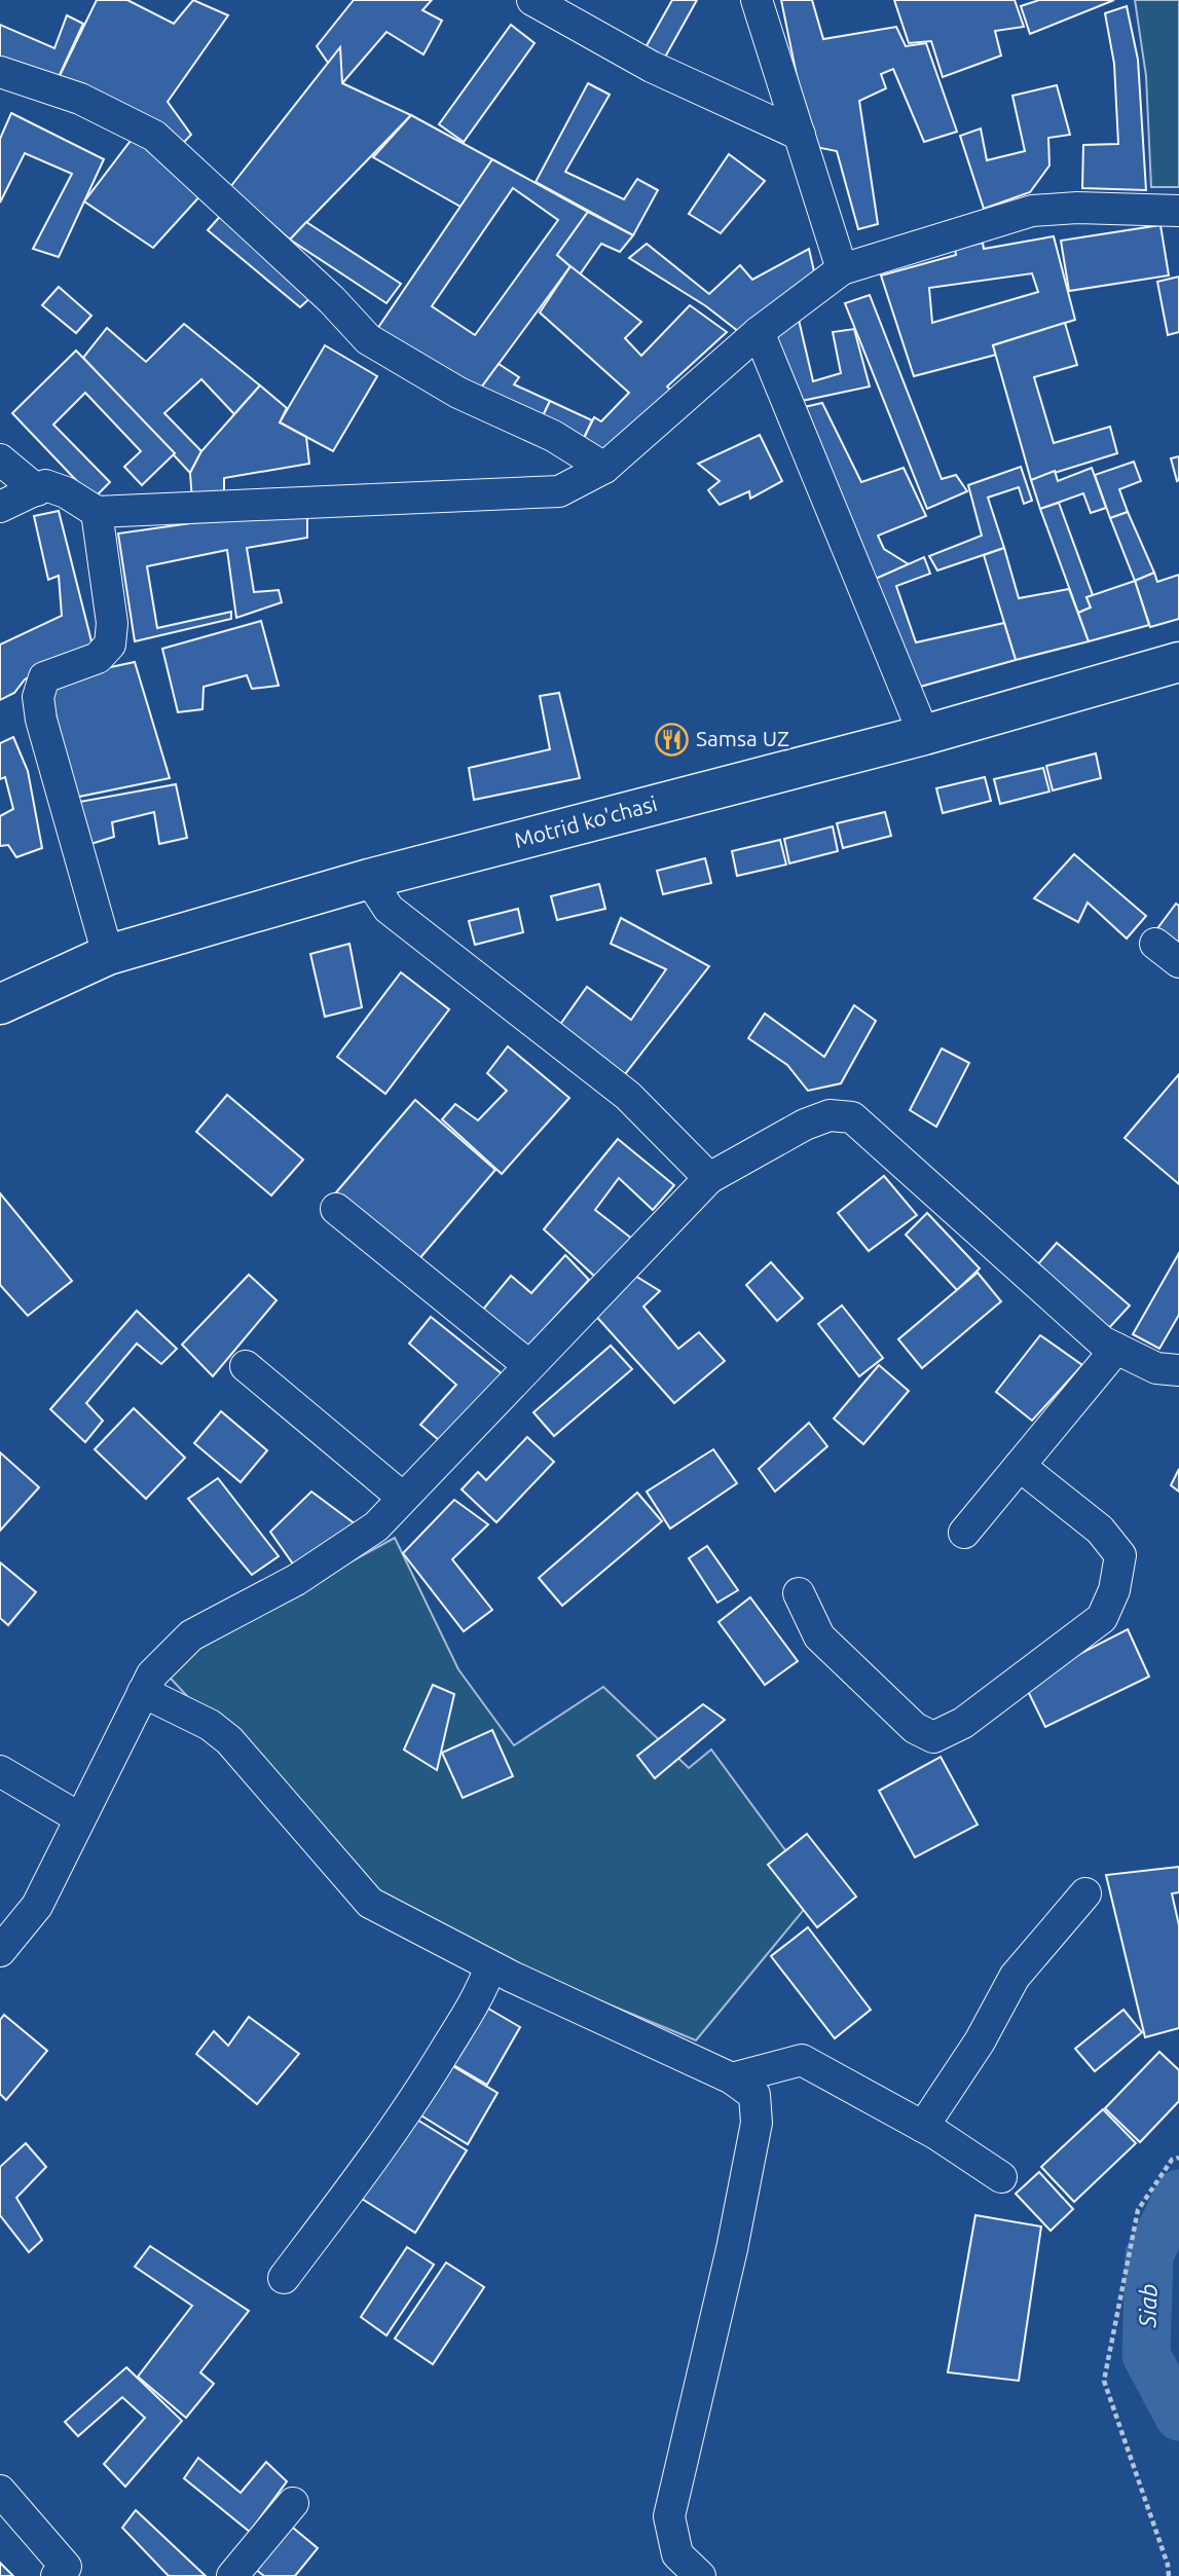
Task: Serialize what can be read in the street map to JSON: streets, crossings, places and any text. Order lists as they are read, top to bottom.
{
  "streets": {
    "main road": ["Motrid ko'chasi"]
  },
  "water": ["Siab"],
  "places": {
    "restaurant": ["Samsa UZ"]
  }
}
